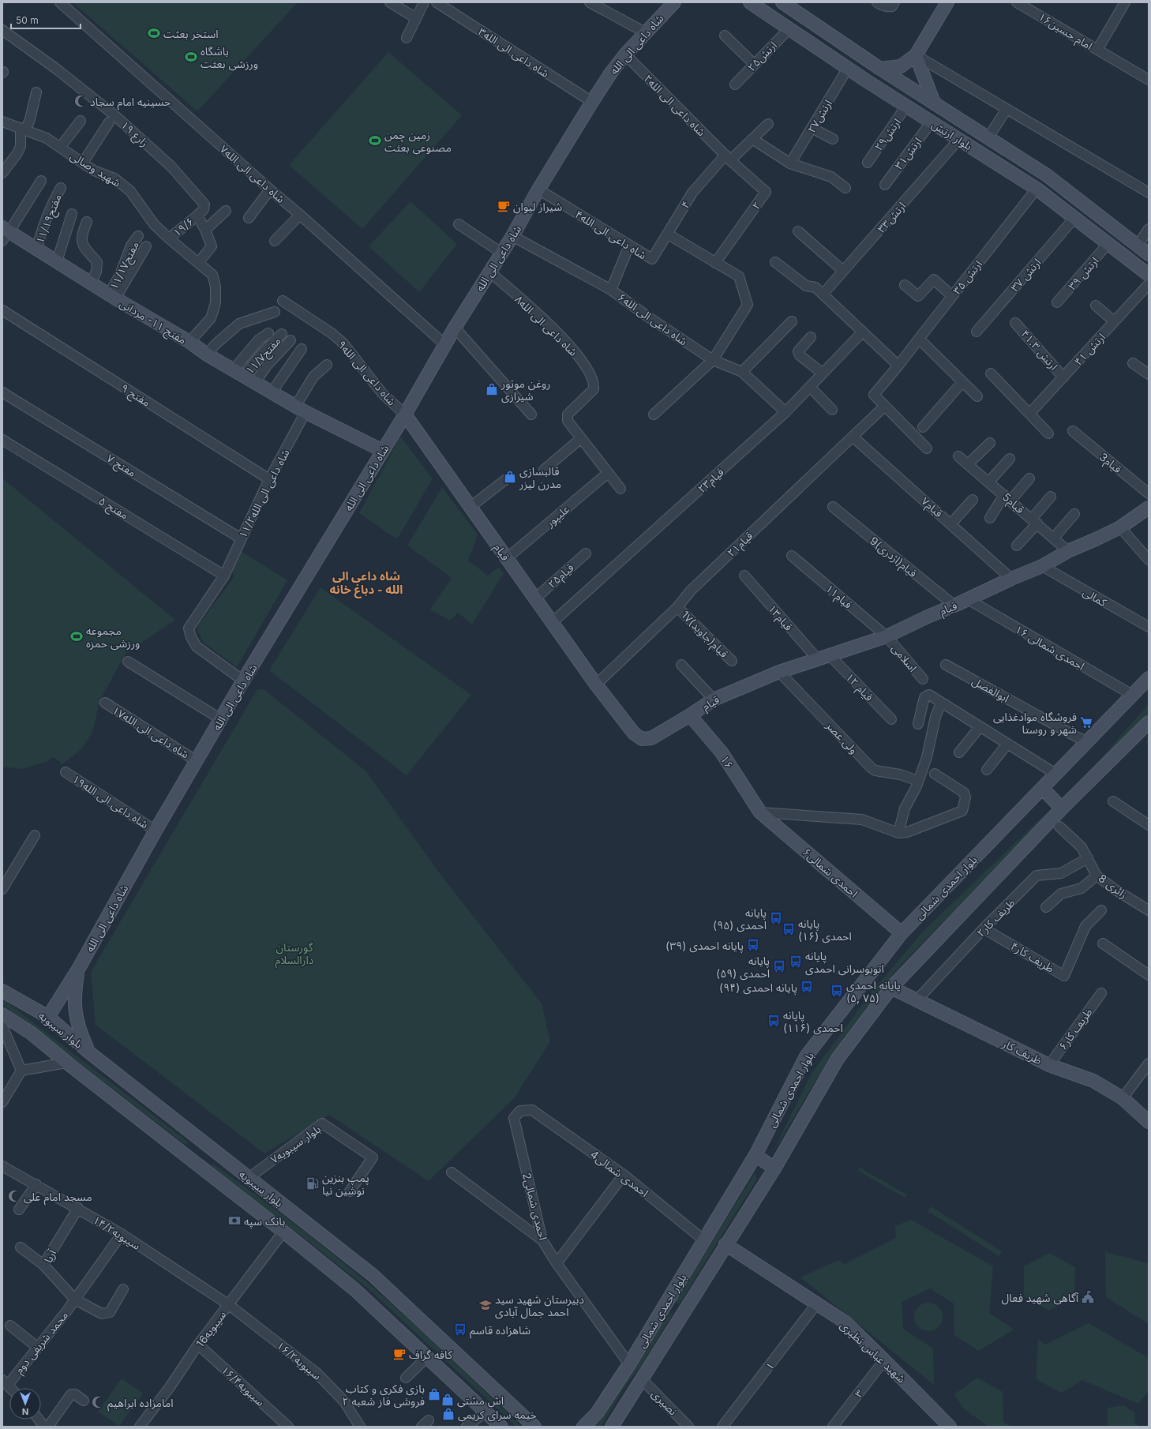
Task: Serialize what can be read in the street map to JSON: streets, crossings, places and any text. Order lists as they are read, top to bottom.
{
  "streets": {
    "main road": [
      "شاه داعی الی الله",
      "بلوار ارتش",
      "مفتح ۱۱- مردانی",
      "قیام",
      "۱۶",
      "احمدی شمالی۶",
      "بلوار احمدی شمالی",
      "بلوار سیبویه",
      "ظریف کار",
      "شهید عباس نظیری"
    ],
    "street": [
      "امام حسین۱۶",
      "شاه داعی الی الله۳",
      "ارتش۲۵",
      "شاه داعی الی الله۲",
      "ارتش۲۷",
      "۱۹ زارع",
      "ارتش۲۹",
      "ارتش۳۱",
      "شهید وصالی",
      "شاه داعی الی الله۷",
      "۴",
      "۲",
      "ارتش۳۳",
      "مفتح۱۱/۱۹",
      "۱۹/۶",
      "شاه داعی الی الله۴",
      "مفتح۱۱/۱۷",
      "ارتش ۳۹",
      "ارتش ۳۷",
      "ارتش ۳۵",
      "شاه داعی الی الله۶",
      "شاه داعی الی الله۸",
      "ارتش ۴۱",
      "ارتش ۴۱.۳",
      "مفتح۱۱/۷",
      "شاه داعی الی الله۹",
      "مفتح ۹",
      "قیام3",
      "مفتح ۷",
      "قیام۲۳",
      "۱۱/۲شاه داعی الی الله",
      "قیام5",
      "قیام۷",
      "مفتح ۵",
      "علیپور",
      "قیام۲۱",
      "قیام(اژدری)9",
      "قیام۲۵",
      "قیام۱۱",
      "کمالی",
      "قیام۱۳",
      "قیام(جاوید)1۷",
      "احمدی شمالی ۱۶",
      "اسلامی",
      "قیام ۱۲",
      "ابوالفضل",
      "شاه داعی الی الله۱۷",
      "ولی عصر",
      "شاه داعی الی الله۱۹",
      "8 زائری",
      "۲ظریف کار",
      "ظریف کار۴",
      "ظریف کار۶",
      "بلوار سیبویه۷",
      "4احمدی شمالی",
      "2احمدی شمالی",
      "سیبویه۱۴/۲",
      "آریا",
      "سیبویه16",
      "محمد شریفی دوم",
      "سیبویه۱۶/۲",
      "۱",
      "سیبویه۱۶/۴",
      "۳",
      "نصیری"
    ]
  },
  "crossings": [
    ["شاه داعی الی الله", "شاه داعی الی الله۳"],
    ["شاه داعی الی الله", "شاه داعی الی الله۲"],
    ["شاه داعی الی الله", "شاه داعی الی الله۷"],
    ["شاه داعی الی الله", "شاه داعی الی الله۴"],
    ["شاه داعی الی الله", "شاه داعی الی الله۶"],
    ["شاه داعی الی الله", "مفتح ۱۱- مردانی"],
    ["شاه داعی الی الله", "شاه داعی الی الله۸"],
    ["شاه داعی الی الله", "شاه داعی الی الله۹"],
    ["شاه داعی الی الله", "۱۱/۲شاه داعی الی الله"],
    ["شاه داعی الی الله", "قیام"],
    ["شاه داعی الی الله", "شاه داعی الی الله۱۷"],
    ["شاه داعی الی الله", "شاه داعی الی الله۱۹"],
    ["شاه داعی الی الله", "بلوار سیبویه"],
    ["ارتش۲۵", "بلوار ارتش"],
    ["شاه داعی الی الله۲", "۴"],
    ["شاه داعی الی الله۲", "۲"],
    ["ارتش۲۷", "بلوار ارتش"],
    ["۱۹ زارع", "۱۹/۶"],
    ["ارتش۲۹", "بلوار ارتش"],
    ["بلوار ارتش", "ارتش۳۱"],
    ["بلوار ارتش", "ارتش۳۳"],
    ["بلوار ارتش", "ارتش ۳۹"],
    ["بلوار ارتش", "ارتش ۳۷"],
    ["بلوار ارتش", "ارتش ۳۵"],
    ["شهید وصالی", "۱۹/۶"],
    ["شهید وصالی", "مفتح ۱۱- مردانی"],
    ["۴", "۲"],
    ["۴", "شاه داعی الی الله۴"],
    ["مفتح۱۱/۱۹", "مفتح ۱۱- مردانی"],
    ["مفتح۱۱/۱۷", "مفتح ۱۱- مردانی"],
    ["ارتش ۳۵", "قیام۲۱"],
    ["شاه داعی الی الله۶", "قیام۲۳"],
    ["مفتح ۱۱- مردانی", "مفتح۱۱/۷"],
    ["مفتح ۱۱- مردانی", "۱۱/۲شاه داعی الی الله"],
    ["ارتش ۴۱", "ارتش ۴۱.۳"],
    ["شاه داعی الی الله۹", "قیام"],
    ["مفتح ۹", "۱۱/۲شاه داعی الی الله"],
    ["مفتح ۷", "۱۱/۲شاه داعی الی الله"],
    ["قیام۲۳", "قیام"],
    ["۱۱/۲شاه داعی الی الله", "مفتح ۵"],
    ["قیام5", "قیام"],
    ["قیام۷", "قیام۲۱"],
    ["قیام۷", "قیام"],
    ["علیپور", "قیام"],
    ["قیام۲۱", "قیام"],
    ["قیام۲۱", "قیام(جاوید)1۷"],
    ["قیام", "قیام(اژدری)9"],
    ["قیام", "قیام۲۵"],
    ["قیام", "قیام۱۱"],
    ["قیام", "کمالی"],
    ["قیام", "قیام۱۳"],
    ["قیام", "احمدی شمالی ۱۶"],
    ["قیام", "اسلامی"],
    ["قیام", "قیام ۱۲"],
    ["قیام", "ولی عصر"],
    ["قیام", "۱۶"],
    ["قیام۱۱", "اسلامی"],
    ["قیام۱۳", "قیام ۱۲"],
    ["احمدی شمالی ۱۶", "بلوار احمدی شمالی"],
    ["ابوالفضل", "بلوار احمدی شمالی"],
    ["۱۶", "احمدی شمالی۶"],
    ["احمدی شمالی۶", "بلوار احمدی شمالی"],
    ["8 زائری", "۲ظریف کار"],
    ["بلوار احمدی شمالی", "ظریف کار"],
    ["بلوار احمدی شمالی", "4احمدی شمالی"],
    ["بلوار احمدی شمالی", "2احمدی شمالی"],
    ["بلوار احمدی شمالی", "شهید عباس نظیری"],
    ["بلوار احمدی شمالی", "نصیری"],
    ["۲ظریف کار", "ظریف کار۴"],
    ["۲ظریف کار", "ظریف کار"],
    ["ظریف کار۶", "ظریف کار"],
    ["بلوار سیبویه", "بلوار سیبویه۷"],
    ["بلوار سیبویه", "سیبویه16"],
    ["4احمدی شمالی", "2احمدی شمالی"],
    ["سیبویه۱۴/۲", "آریا"],
    ["سیبویه۱۴/۲", "سیبویه16"],
    ["سیبویه۱۴/۲", "محمد شریفی دوم"],
    ["سیبویه۱۴/۲", "سیبویه۱۶/۲"],
    ["آریا", "محمد شریفی دوم"],
    ["سیبویه16", "سیبویه۱۶/۲"],
    ["سیبویه16", "سیبویه۱۶/۴"],
    ["شهید عباس نظیری", "۱"],
    ["شهید عباس نظیری", "۳"]
  ],
  "districts": ["شاه داعی الی الله - دباغ خانه"],
  "parks": ["گورستان دارالسلام"],
  "places": {
    "sports": [
      "استخر بعثت",
      "باشگاه ورزشی بعثت",
      "زمین چمن مصنوعی بعثت",
      "مجموعه ورزشی حمزه"
    ],
    "mosque": ["حسینیه امام سجاد", "مسجد امام علی", "امامزاده ابراهیم"],
    "cafe": ["شیراز لیوان", "کافه گراف"],
    "shop": [
      "روغن موتور شیرازی",
      "قالبسازی مدرن لیزر",
      "بازی فکری و کتاب فروشی فاز شعبه ۲",
      "اش مشتی",
      "خیمه سرای کریمی"
    ],
    "supermarket": ["فروشگاه موادغذایی شهر و روستا"],
    "bus stop": [
      "پایانه احمدی (۹۵)",
      "پایانه احمدی (۱۶)",
      "پایانه احمدی (۳۹)",
      "پایانه اتوبوسرانی احمدی",
      "پایانه احمدی (۵۹)",
      "پایانه احمدی (۹۴)",
      "پایانه احمدی (۵, ۷۵)",
      "پایانه احمدی (۱۱۶)",
      "شاهزاده قاسم"
    ],
    "fuel station": ["پمپ بنزین نوشین نیا"],
    "bank": ["بانک سپه"],
    "public building": ["آگاهی شهید فعال"],
    "school or university": ["دبیرستان شهید سید احمد جمال آبادی"]
  },
  "scale_bar": "50 m",
  "north": "bottom"
}
